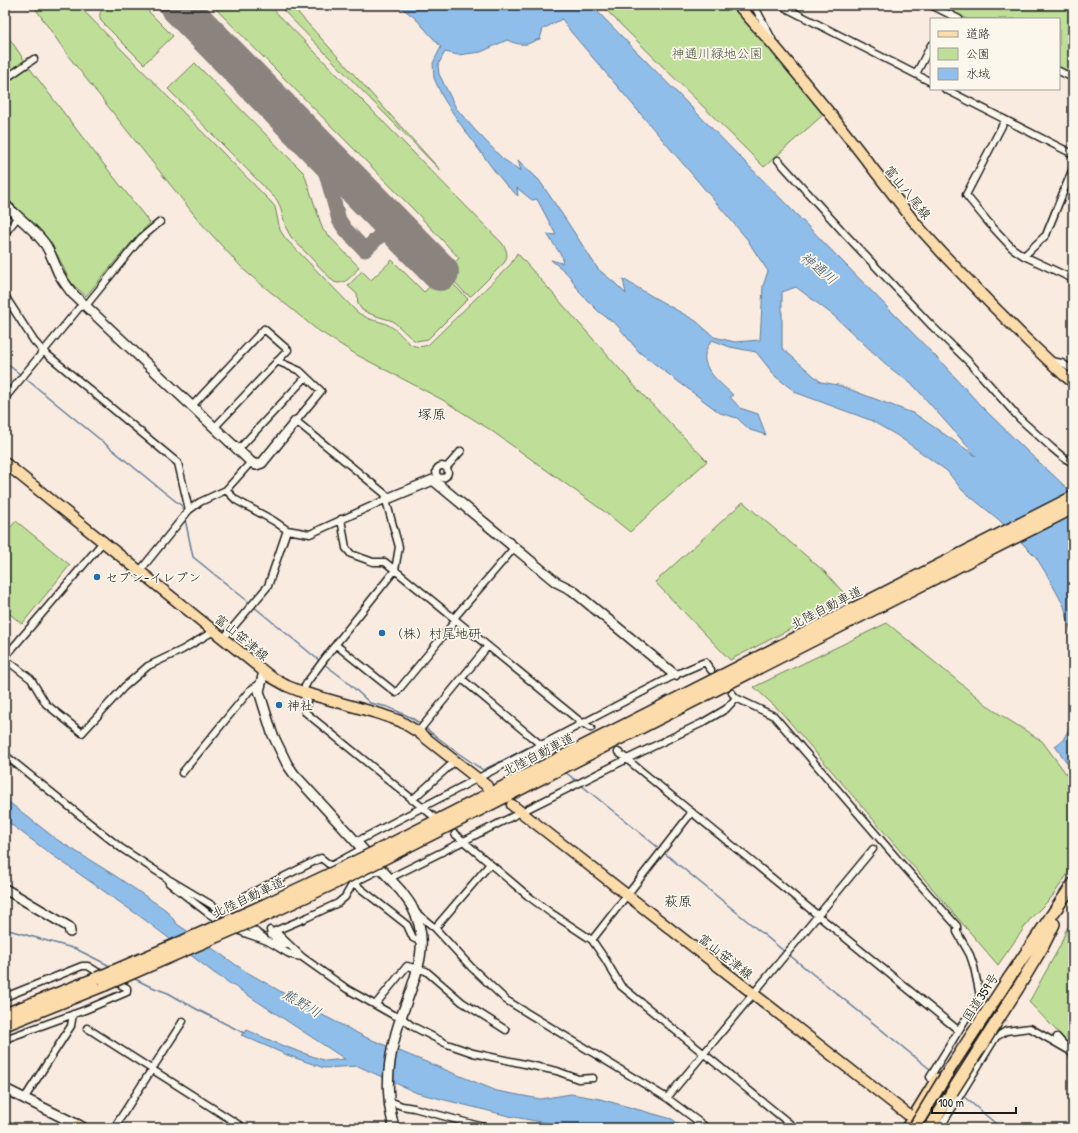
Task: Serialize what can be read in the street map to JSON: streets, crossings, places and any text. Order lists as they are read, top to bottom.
{
  "streets": {
    "highway": ["北陸自動車道", "国道359号"],
    "main road": ["富山八尾線", "富山笹津線"]
  },
  "crossings": [
    ["富山笹津線", "国道359号"]
  ],
  "districts": ["塚原", "萩原"],
  "water": ["神通川", "熊野川"],
  "parks": ["神通川緑地公園"],
  "places": ["セブン-イレブン", "（株）村尾地研", "神社"],
  "legend": ["道路", "公園", "水域"],
  "scale_bar": "100 m"
}
